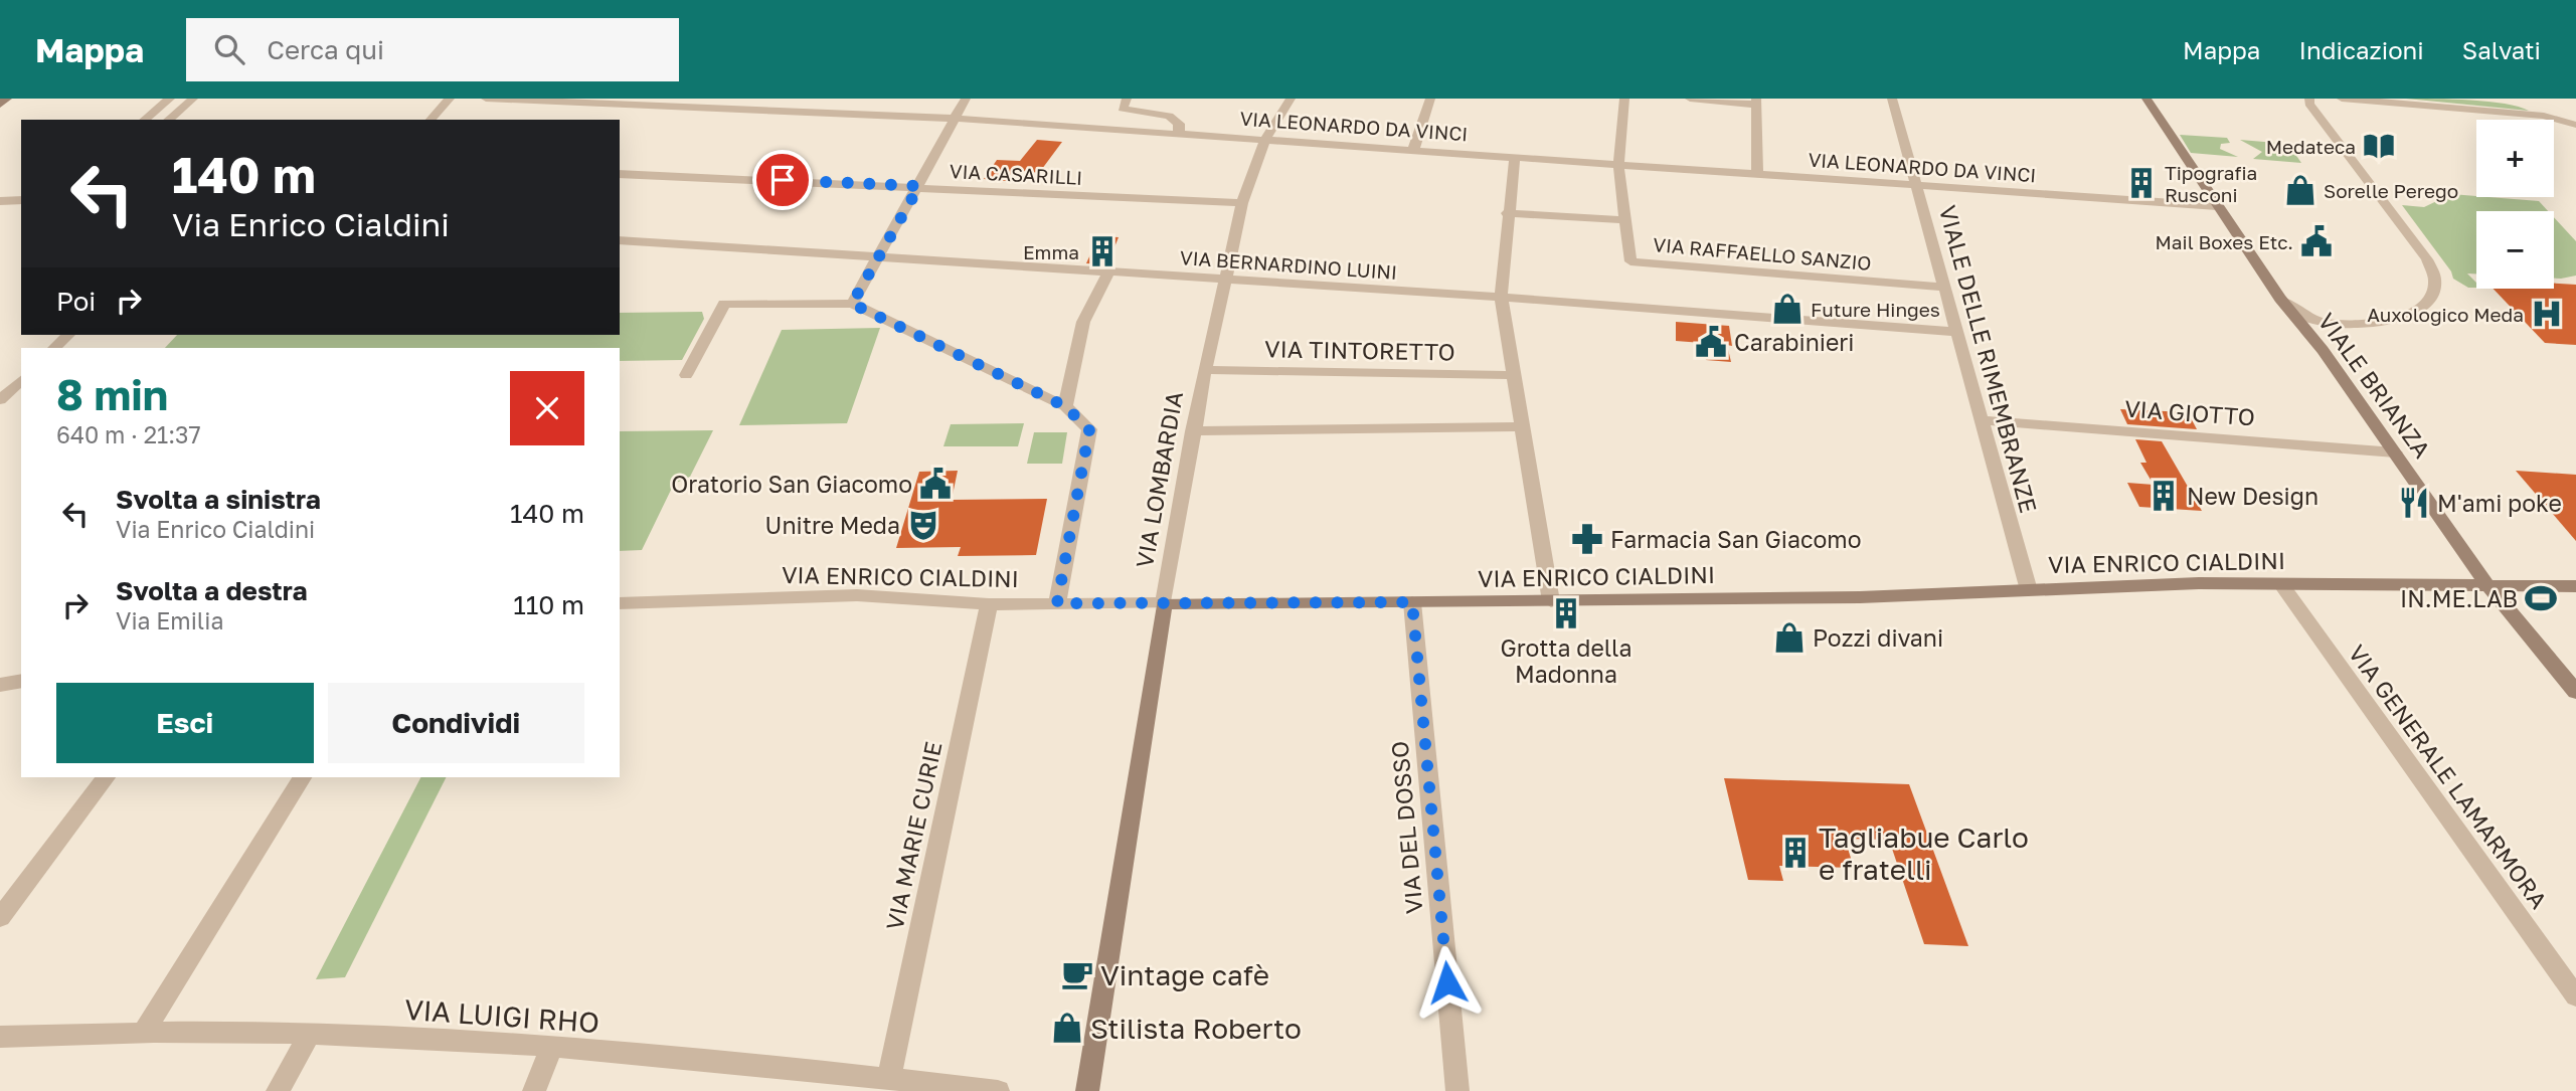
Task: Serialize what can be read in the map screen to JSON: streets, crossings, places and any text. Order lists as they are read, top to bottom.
{
  "streets": {
    "street": [
      "VIA LEONARDO DA VINCI",
      "VIA CASARILLI",
      "VIA RAFFAELLO SANZIO",
      "VIA BERNARDINO LUINI",
      "VIA TINTORETTO",
      "VIALE DELLE RIMEMBRANZE",
      "VIALE BRIANZA",
      "VIA GIOTTO",
      "VIA LOMBARDIA",
      "VIA ENRICO CIALDINI",
      "VIA GENERALE LAMARMORA",
      "VIA DEL DOSSO",
      "VIA MARIE CURIE",
      "VIA LUIGI RHO"
    ]
  },
  "crossings": [
    ["VIA LEONARDO DA VINCI", "VIA RAFFAELLO SANZIO"],
    ["VIA LEONARDO DA VINCI", "VIALE DELLE RIMEMBRANZE"],
    ["VIA LEONARDO DA VINCI", "VIALE BRIANZA"],
    ["VIA LEONARDO DA VINCI", "VIA LOMBARDIA"],
    ["VIA CASARILLI", "VIA LOMBARDIA"],
    ["VIA RAFFAELLO SANZIO", "VIALE DELLE RIMEMBRANZE"],
    ["VIA BERNARDINO LUINI", "VIALE DELLE RIMEMBRANZE"],
    ["VIA BERNARDINO LUINI", "VIA LOMBARDIA"],
    ["VIA TINTORETTO", "VIA LOMBARDIA"],
    ["VIALE DELLE RIMEMBRANZE", "VIA GIOTTO"],
    ["VIALE DELLE RIMEMBRANZE", "VIA ENRICO CIALDINI"],
    ["VIALE BRIANZA", "VIA GIOTTO"],
    ["VIALE BRIANZA", "VIA ENRICO CIALDINI"],
    ["VIA LOMBARDIA", "VIA ENRICO CIALDINI"],
    ["VIA ENRICO CIALDINI", "VIA GENERALE LAMARMORA"],
    ["VIA ENRICO CIALDINI", "VIA DEL DOSSO"],
    ["VIA ENRICO CIALDINI", "VIA MARIE CURIE"],
    ["VIA MARIE CURIE", "VIA LUIGI RHO"]
  ],
  "places": {
    "library": ["Medateca"],
    "building": [
      "Tipografia Rusconi",
      "Emma",
      "New Design",
      "Grotta della Madonna",
      "Tagliabue Carlo e fratelli"
    ],
    "shop": [
      "Sorelle Perego",
      "Future Hinges",
      "Pozzi divani",
      "Stilista Roberto"
    ],
    "public building": ["Mail Boxes Etc.", "Carabinieri", "Oratorio San Giacomo"],
    "hospital": ["Auxologico Meda"],
    "restaurant": ["M'ami poke"],
    "theatre": ["Unitre Meda"],
    "pharmacy": ["Farmacia San Giacomo"],
    "sports": ["IN.ME.LAB"],
    "cafe": ["Vintage cafè"]
  },
  "page": {
    "header": "Mappa",
    "search": "Cerca qui",
    "nav": ["Mappa", "Indicazioni", "Salvati"],
    "map_buttons": ["+", "−"],
    "turn": ["140 m", "Via Enrico Cialdini"],
    "then": "Poi",
    "heading": ["8 min", "640 m · 21:37"],
    "list": [
      {
        "name": "Svolta a sinistra",
        "note": "Via Enrico Cialdini",
        "value": "140 m"
      },
      {
        "name": "Svolta a destra",
        "note": "Via Emilia",
        "value": "110 m"
      }
    ],
    "buttons": ["Esci", "Condividi"]
  }
}
